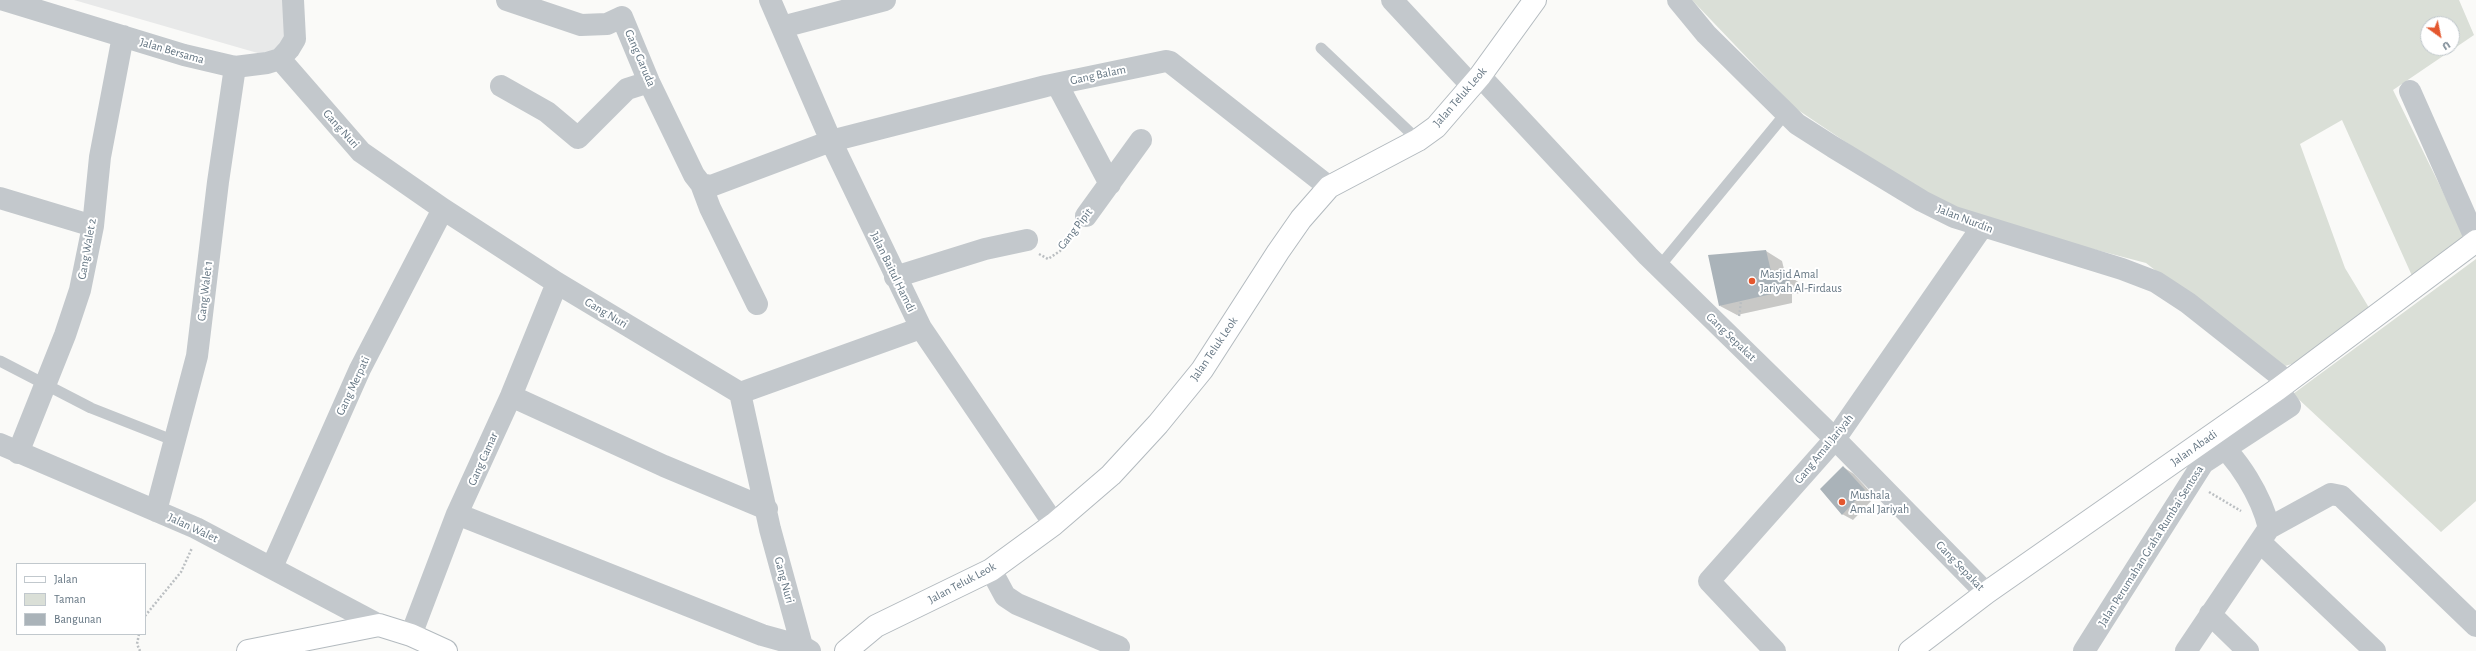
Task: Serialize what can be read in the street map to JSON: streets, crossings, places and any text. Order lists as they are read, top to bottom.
{
  "streets": {
    "street": [
      "Jalan Bersama",
      "Gang Garuda",
      "Gang Balam",
      "Jalan Teluk Leok",
      "Gang Nuri",
      "Jalan Nurdin",
      "Gang Pipit",
      "Gang Walet 2",
      "Jalan Baitul Hamdi",
      "Gang Walet 1",
      "Gang Sepakat",
      "Gang Merpati",
      "Jalan Abadi",
      "Gang Amal Jariyah",
      "Gang Camar",
      "Jalan Walet",
      "Jalan Perumahan Graha Rumbai Sentosa"
    ]
  },
  "crossings": [
    ["Jalan Bersama", "Gang Nuri"],
    ["Jalan Bersama", "Gang Walet 2"],
    ["Jalan Bersama", "Gang Walet 1"],
    ["Gang Balam", "Jalan Teluk Leok"],
    ["Gang Balam", "Jalan Baitul Hamdi"],
    ["Jalan Teluk Leok", "Jalan Baitul Hamdi"],
    ["Jalan Teluk Leok", "Gang Sepakat"],
    ["Gang Nuri", "Gang Merpati"],
    ["Gang Nuri", "Gang Camar"],
    ["Jalan Nurdin", "Jalan Abadi"],
    ["Jalan Nurdin", "Gang Amal Jariyah"],
    ["Gang Walet 2", "Jalan Walet"],
    ["Gang Walet 1", "Jalan Walet"],
    ["Gang Sepakat", "Jalan Abadi"],
    ["Gang Sepakat", "Gang Amal Jariyah"],
    ["Gang Merpati", "Jalan Walet"],
    ["Jalan Abadi", "Jalan Perumahan Graha Rumbai Sentosa"]
  ],
  "places": ["Masjid Amal Jariyah Al-Firdaus", "Mushala Amal Jariyah"],
  "legend": ["Jalan", "Taman", "Bangunan"],
  "north": "bottom right"
}
